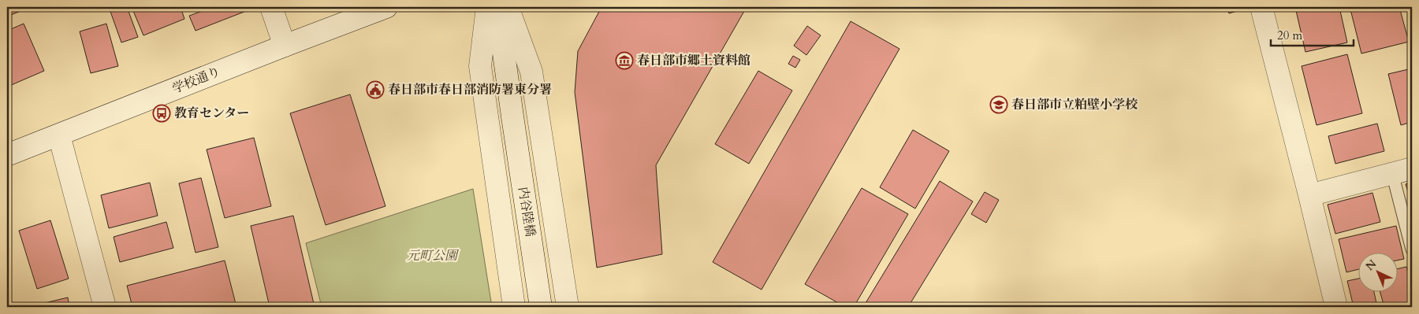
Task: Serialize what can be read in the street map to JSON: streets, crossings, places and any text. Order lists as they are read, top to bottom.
{
  "streets": {
    "street": ["学校通り", "内谷陸橋"]
  },
  "parks": ["元町公園"],
  "places": {
    "museum": ["春日部市郷土資料館"],
    "public building": ["春日部市春日部消防署東分署"],
    "school or university": ["春日部市立粕壁小学校"],
    "bus stop": ["教育センター"]
  },
  "scale_bar": "20 m",
  "north": "top left"
}
